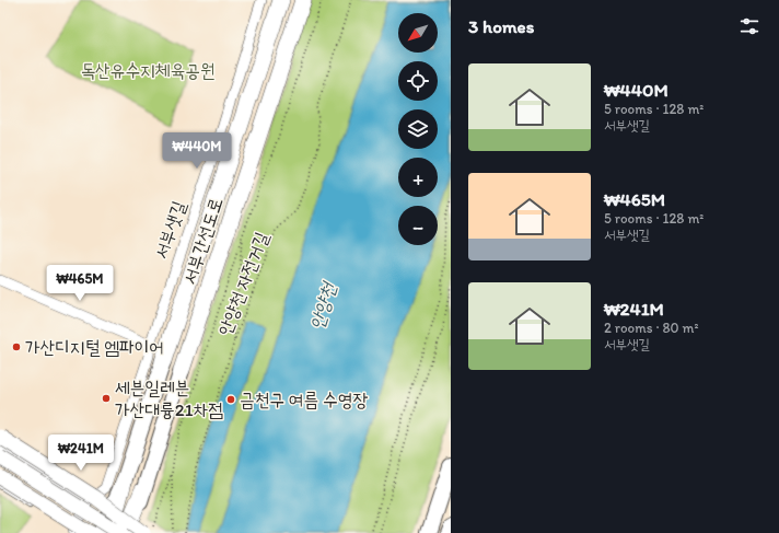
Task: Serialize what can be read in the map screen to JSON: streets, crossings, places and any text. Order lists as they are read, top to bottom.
{
  "streets": {
    "highway": ["서부간선도로"],
    "street": ["서부샛길"],
    "path": ["안양천 자전거길"]
  },
  "water": ["안양천"],
  "parks": ["독산유수지체육공원"],
  "places": ["가산디지털 엠파이어", "세븐일레븐 가산대륭21차점", "금천구 여름 수영장"],
  "north": "bottom left",
  "page": {
    "heading": "3 homes",
    "map_buttons": ["+", "−"],
    "list": [
      {
        "name": "₩440M",
        "note": "5 rooms · 128 m² · 서부샛길"
      },
      {
        "name": "₩465M",
        "note": "5 rooms · 128 m² · 서부샛길"
      },
      {
        "name": "₩241M",
        "note": "2 rooms · 80 m² · 서부샛길"
      }
    ],
    "price": ["₩440M", "₩465M", "₩241M"]
  }
}
